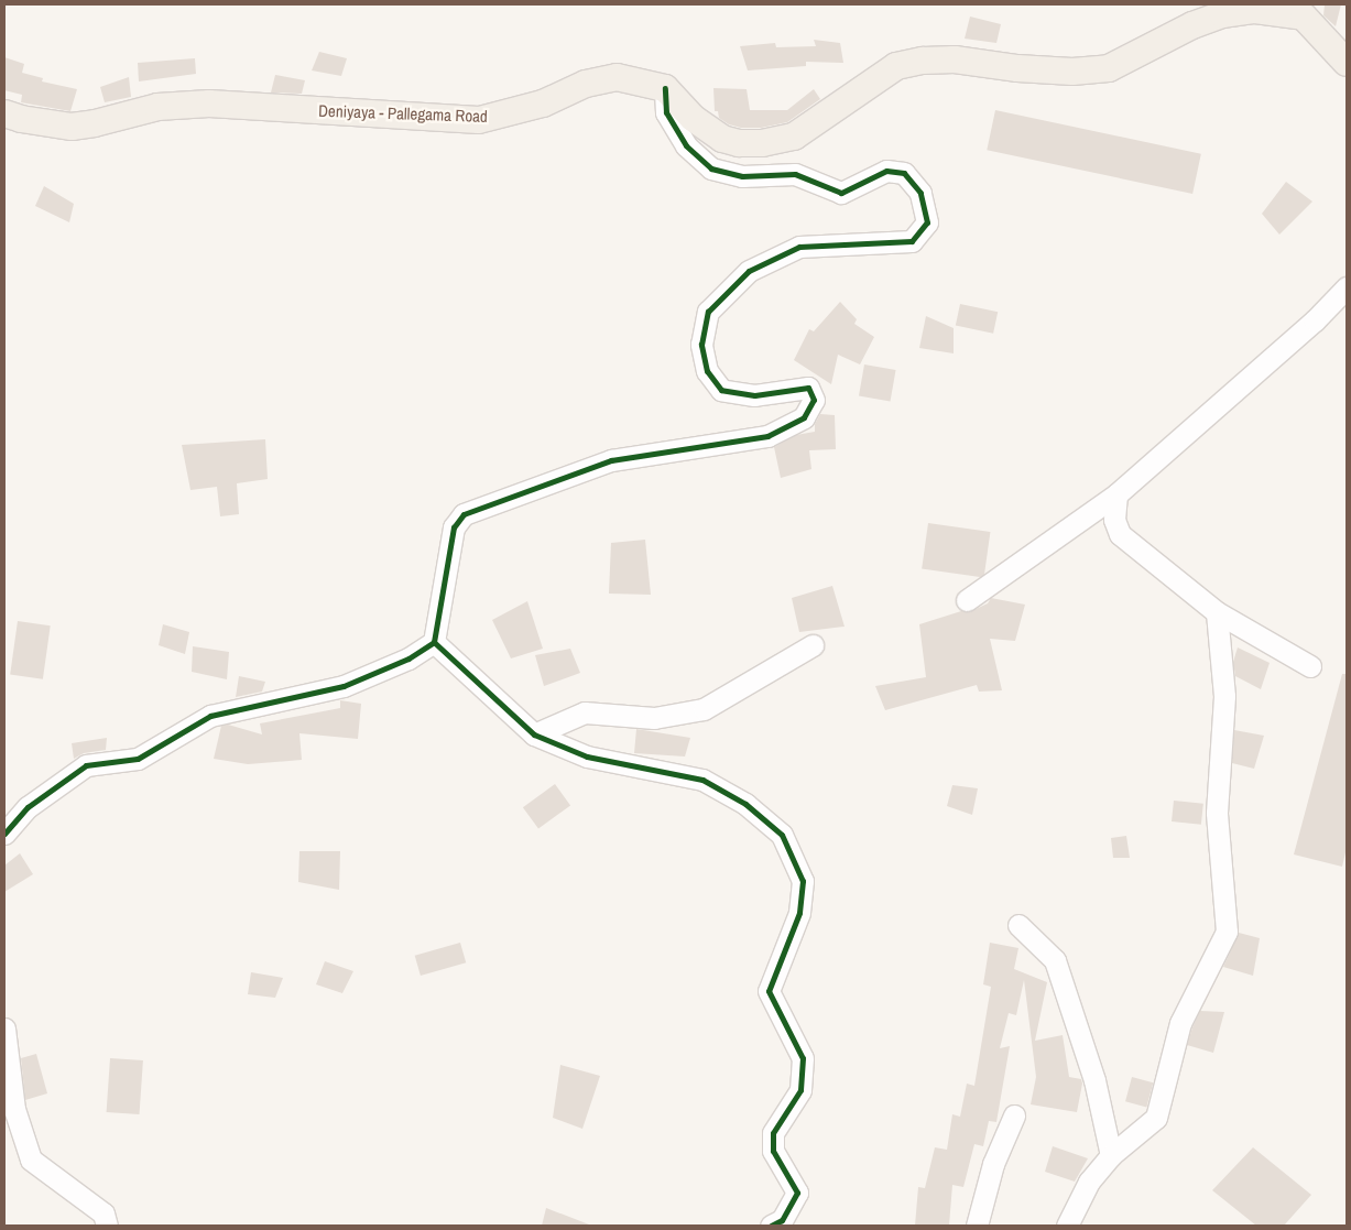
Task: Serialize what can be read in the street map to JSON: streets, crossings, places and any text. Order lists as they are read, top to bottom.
{
  "streets": {
    "main road": ["Deniyaya - Pallegama Road"]
  }
}
